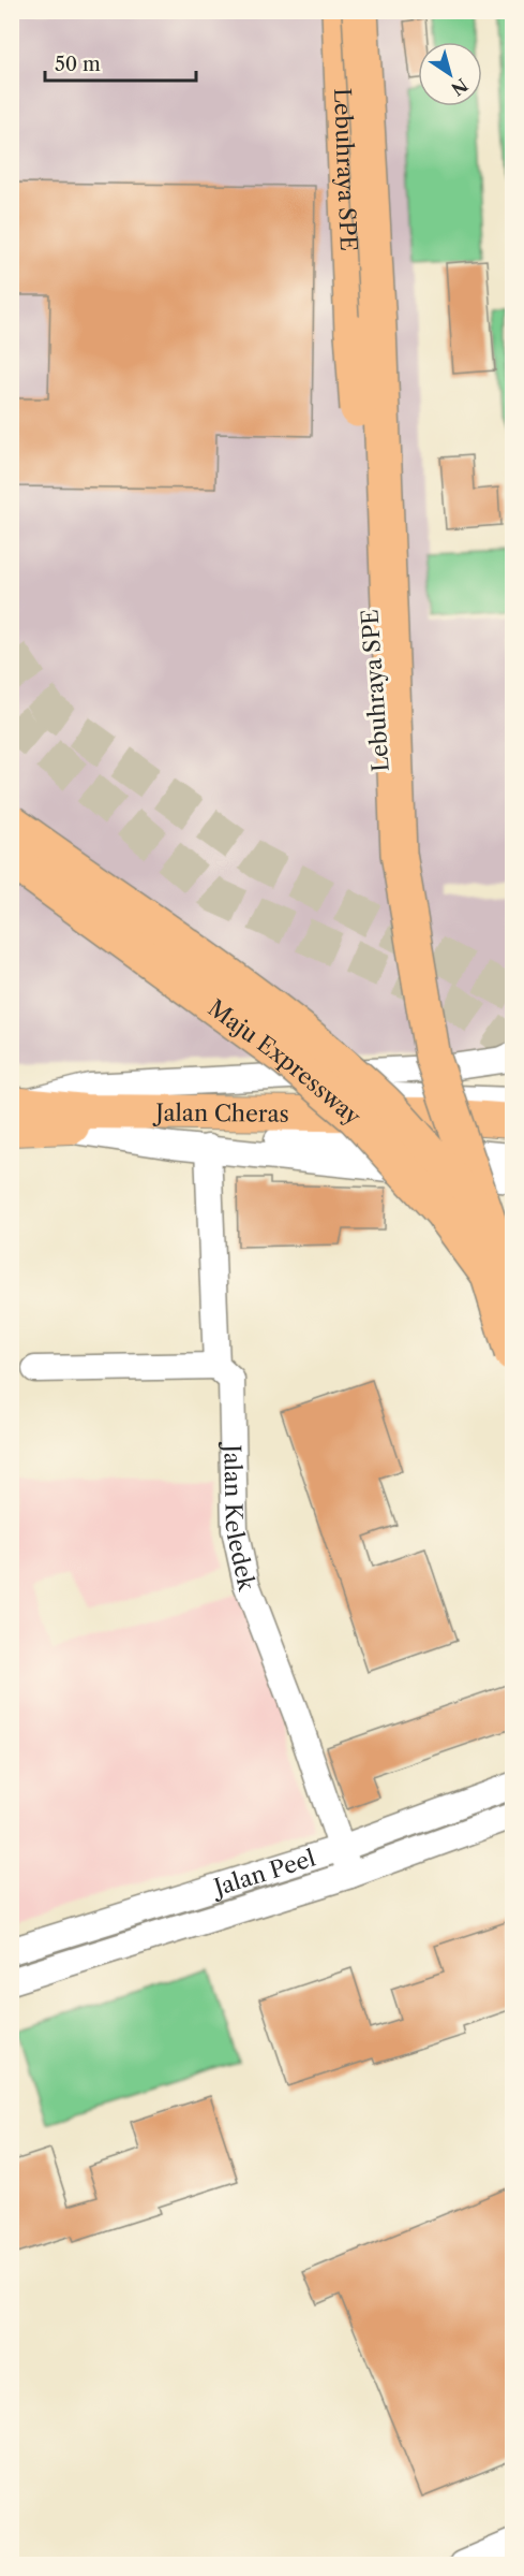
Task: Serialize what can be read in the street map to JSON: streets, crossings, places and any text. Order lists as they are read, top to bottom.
{
  "streets": {
    "highway": ["Lebuhraya SPE", "Maju Expressway"],
    "main road": ["Jalan Cheras"],
    "street": ["Jalan Keledek", "Jalan Peel"]
  },
  "crossings": [
    ["Jalan Keledek", "Jalan Peel"]
  ],
  "scale_bar": "50 m",
  "north": "bottom right"
}
